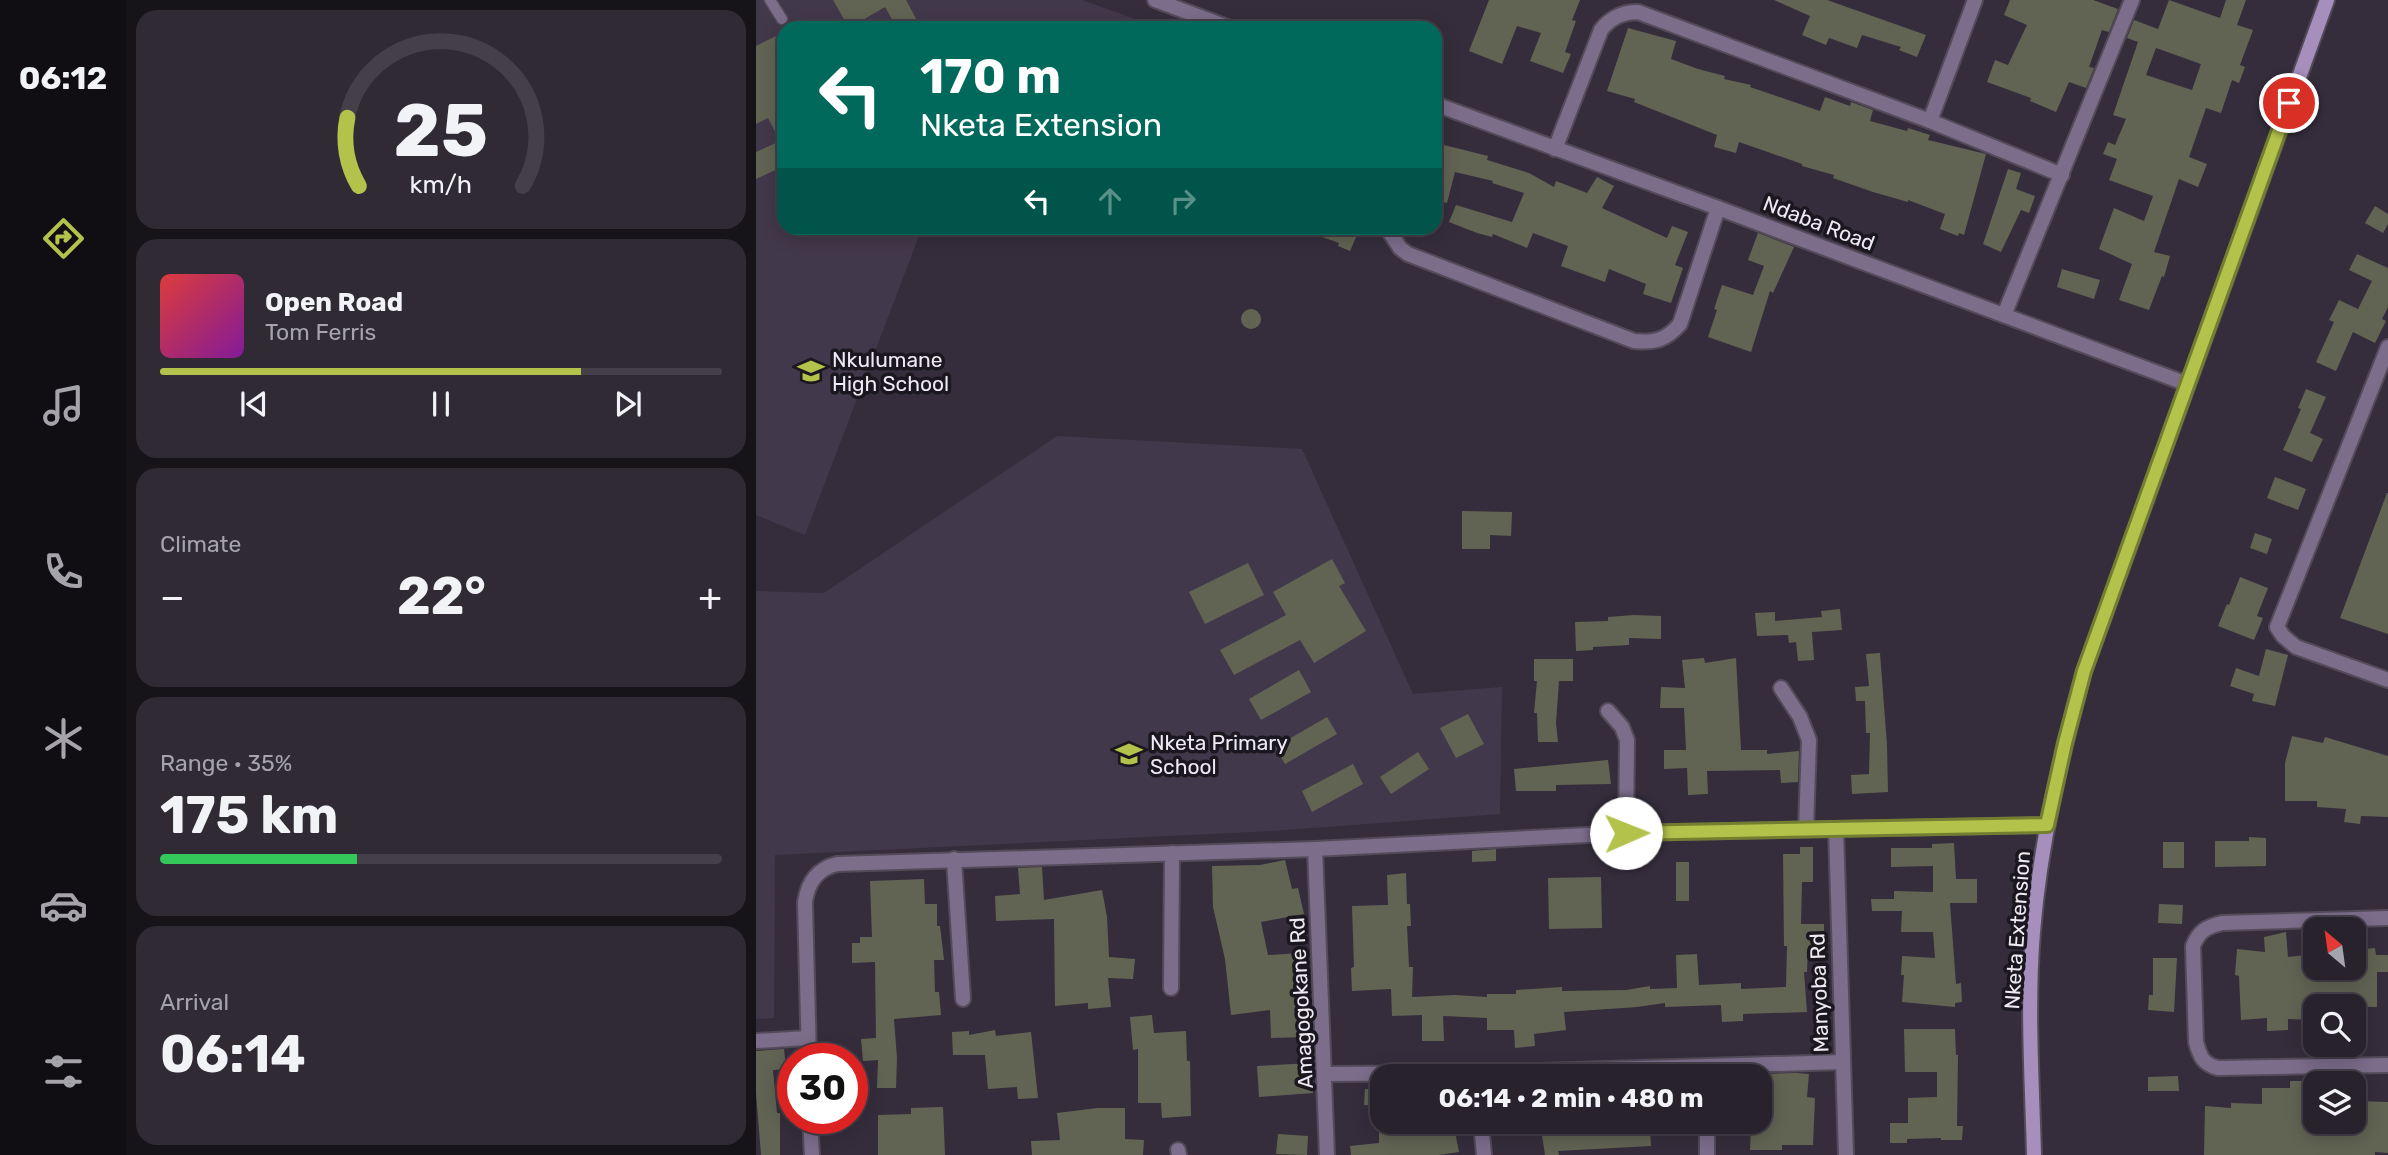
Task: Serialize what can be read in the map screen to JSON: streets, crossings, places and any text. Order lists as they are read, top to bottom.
{
  "streets": {
    "street": [
      "Ndaba Road",
      "Nketa Extension",
      "Manyoba Rd",
      "Amagogokane Rd"
    ]
  },
  "crossings": [
    ["Ndaba Road", "Nketa Extension"]
  ],
  "places": {
    "school or university": ["Nkulumane High School", "Nketa Primary School"]
  },
  "north": "top left",
  "page": {
    "tabs": "06:12",
    "turn": ["170 m", "Nketa Extension"],
    "song": ["Open Road", "Tom Ferris"],
    "tile": [
      "Climate",
      ["Range · 35%", "175 km"],
      ["Arrival", "06:14"]
    ],
    "heat": ["−", "22°", "+"],
    "limit": "30",
    "trip": "06:14 · 2 min · 480 m",
    "gauge": ["25", "km/h"]
  }
}
